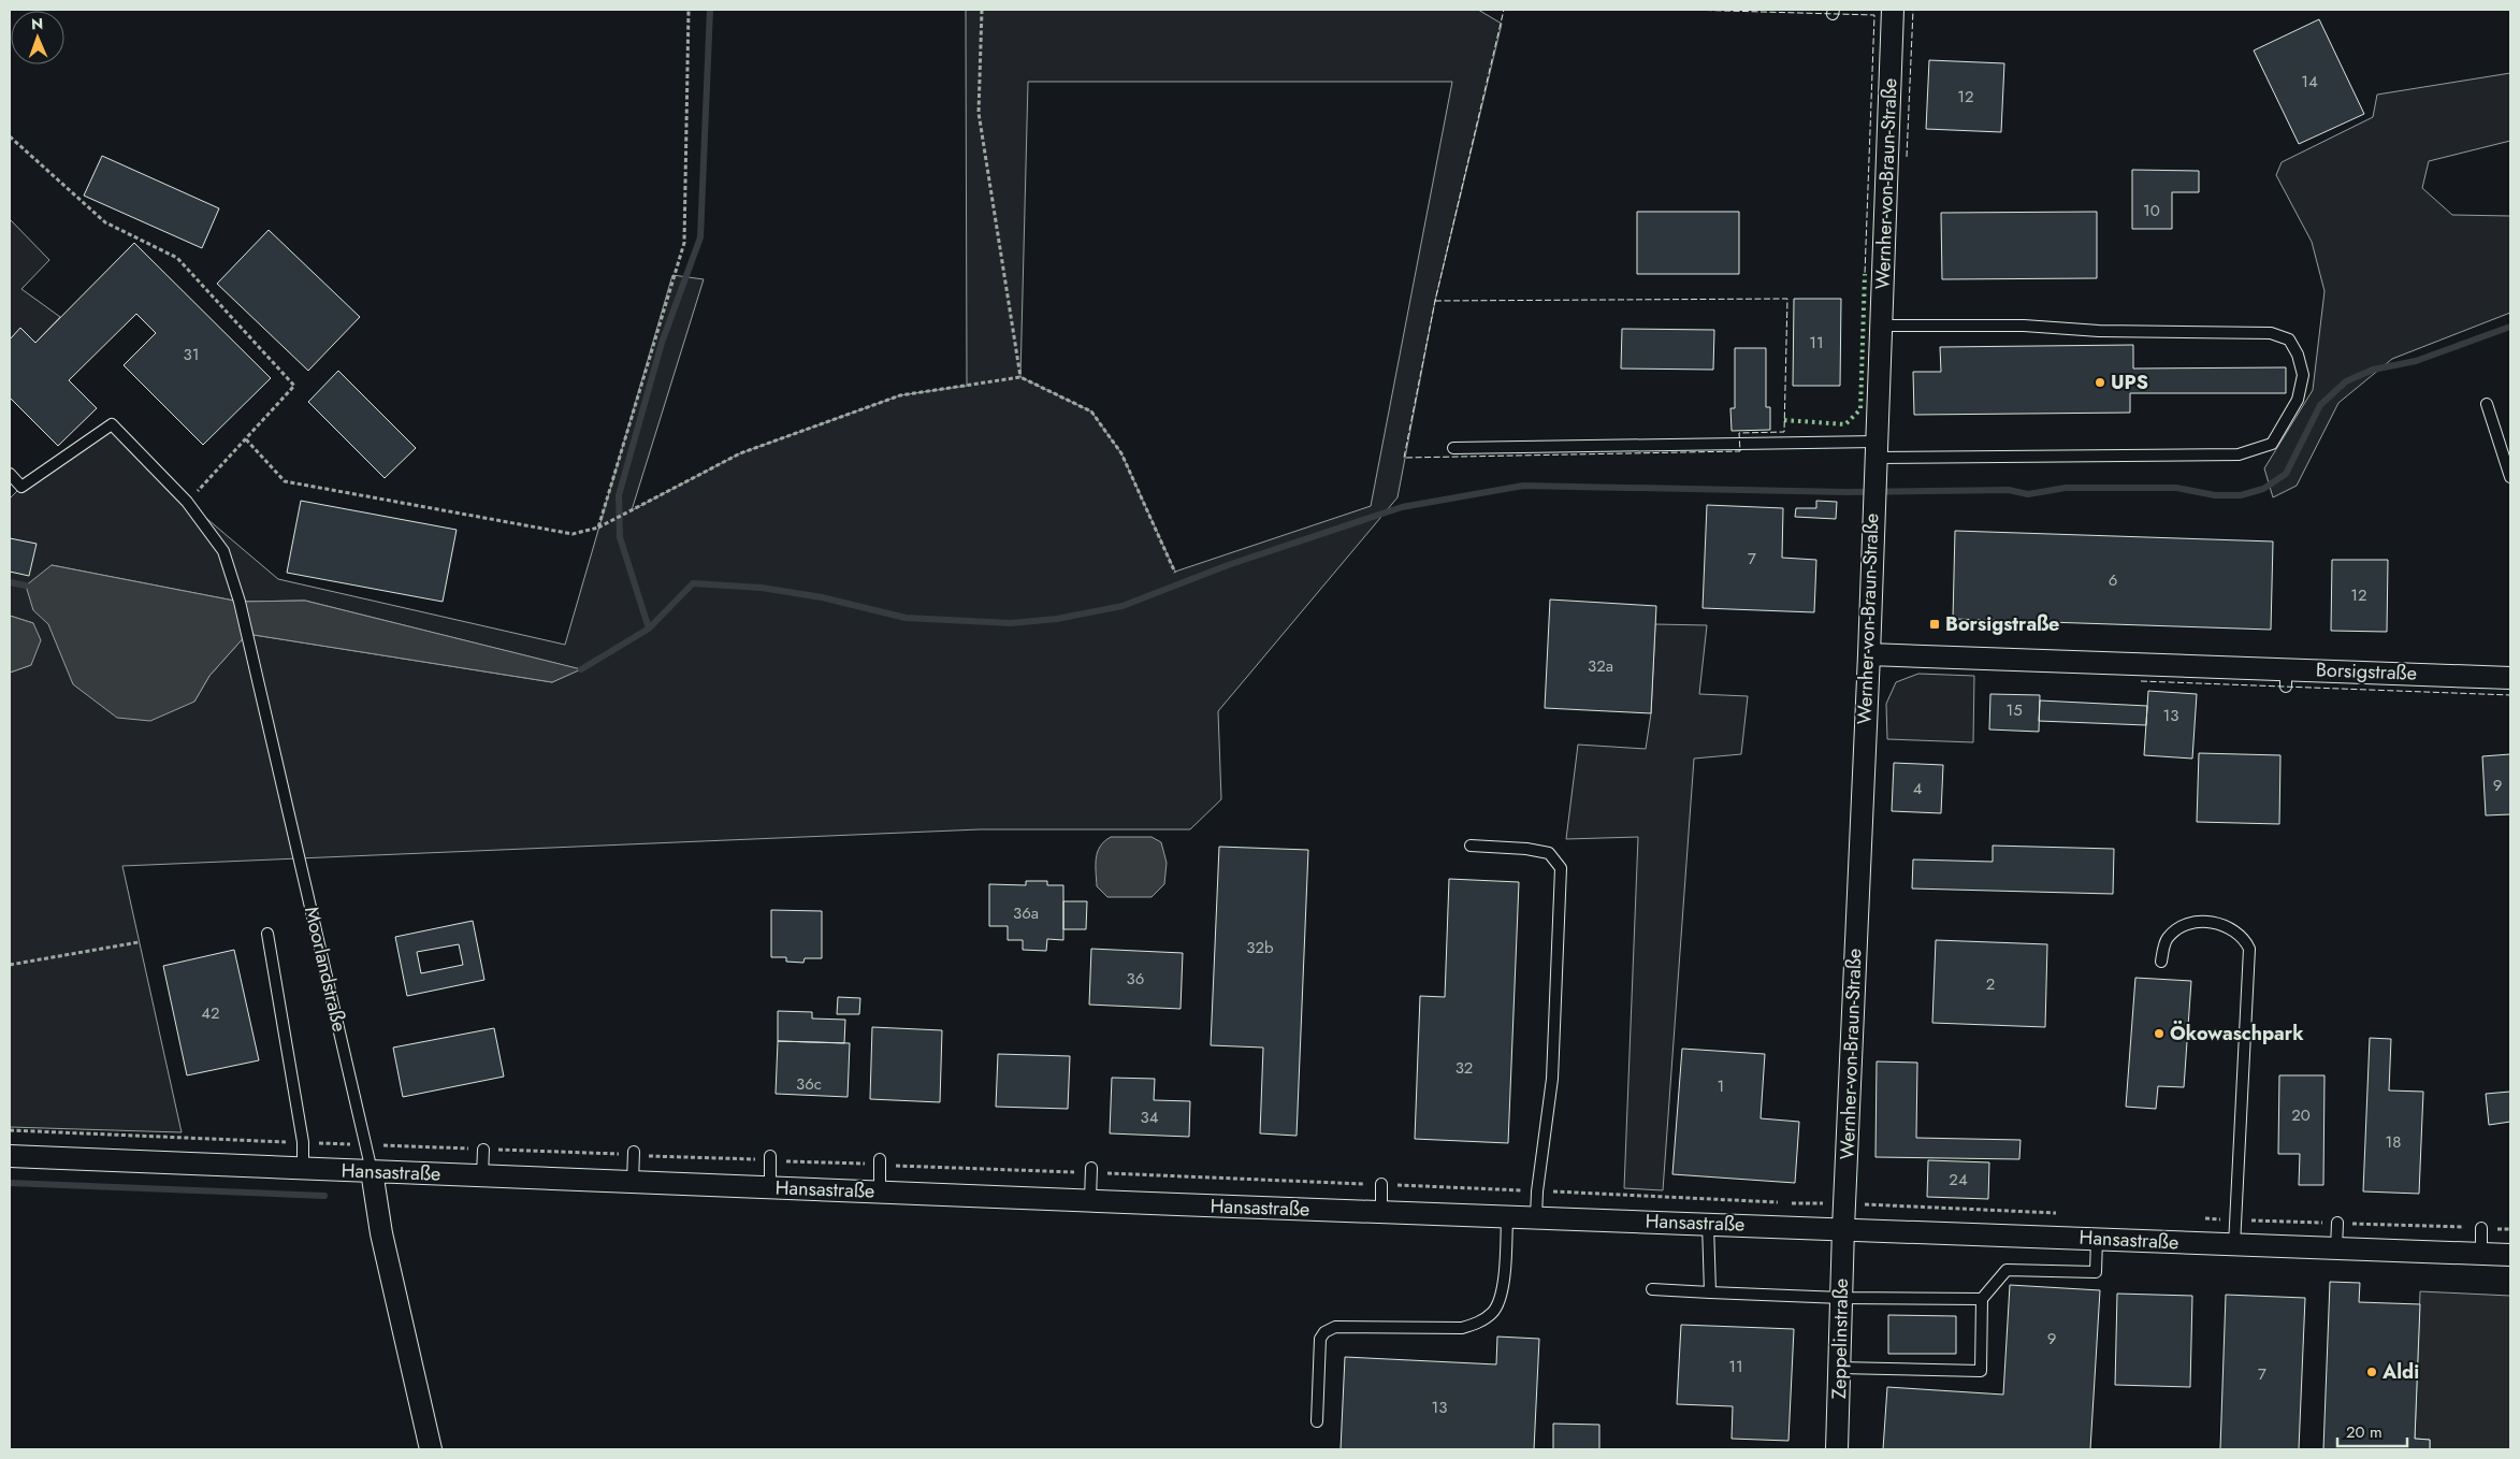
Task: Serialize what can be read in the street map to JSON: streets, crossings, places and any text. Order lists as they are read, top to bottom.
{
  "streets": {
    "street": [
      "Wernher-von-Braun-Straße",
      "Borsigstraße",
      "Moorlandstraße",
      "Hansastraße",
      "Zeppelinstraße"
    ]
  },
  "crossings": [
    ["Wernher-von-Braun-Straße", "Borsigstraße"],
    ["Wernher-von-Braun-Straße", "Hansastraße"],
    ["Wernher-von-Braun-Straße", "Zeppelinstraße"],
    ["Moorlandstraße", "Hansastraße"],
    ["Hansastraße", "Zeppelinstraße"]
  ],
  "places": {
    "other": ["UPS", "Ökowaschpark", "Aldi"],
    "transit": ["Borsigstraße"]
  },
  "house_numbers": [
    "14",
    "12",
    "10",
    "11",
    "31",
    "7",
    "6",
    "12",
    "32a",
    "15",
    "13",
    "9",
    "4",
    "36a",
    "32b",
    "36",
    "2",
    "42",
    "32",
    "36c",
    "1",
    "20",
    "34",
    "18",
    "24",
    "9",
    "11",
    "7",
    "13"
  ],
  "scale_bar": "20 m",
  "north": "top"
}
